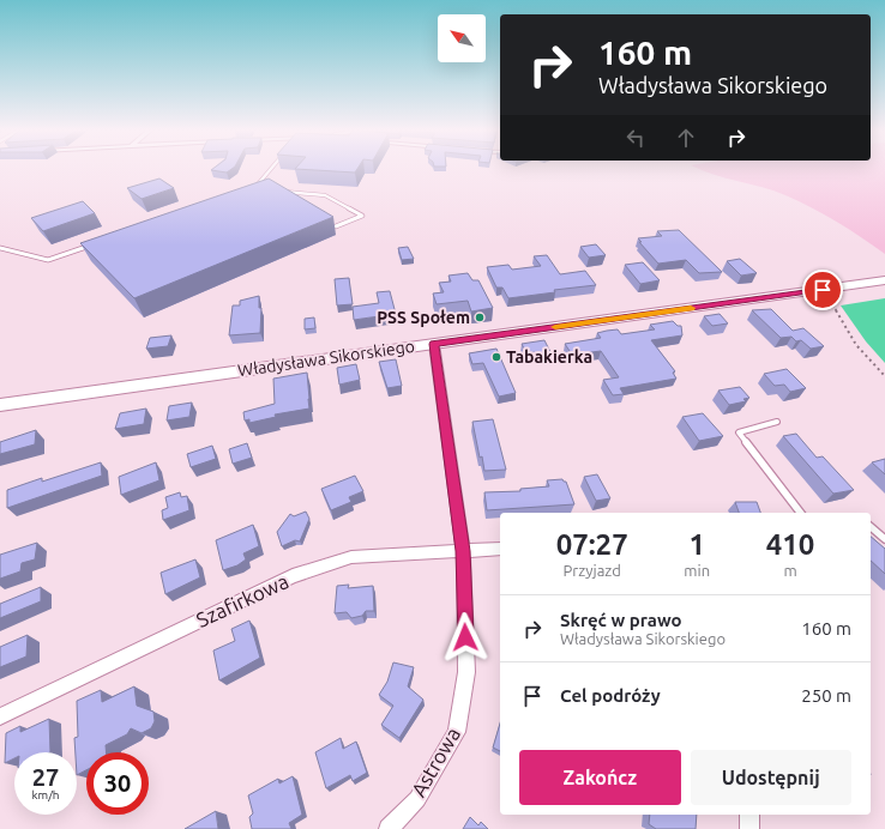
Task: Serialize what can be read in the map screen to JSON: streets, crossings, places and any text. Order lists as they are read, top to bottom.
{
  "streets": {
    "main road": ["Władysława Sikorskiego"],
    "street": ["Szafirkowa", "Astrowa"]
  },
  "crossings": [
    ["Władysława Sikorskiego", "Astrowa"],
    ["Szafirkowa", "Astrowa"]
  ],
  "places": ["PSS Społem", "Tabakierka"],
  "north": "top left",
  "page": {
    "turn": ["160 m", "Władysława Sikorskiego"],
    "eta": [
      "07:27",
      "Przyjazd",
      "1",
      "min",
      "410",
      "m"
    ],
    "list": [
      {
        "name": "Skręć w prawo",
        "note": "Władysława Sikorskiego",
        "value": "160 m"
      },
      {
        "name": "Cel podróży",
        "value": "250 m"
      }
    ],
    "buttons": ["Zakończ", "Udostępnij"],
    "speed": "27 km/h",
    "limit": "30"
  }
}
